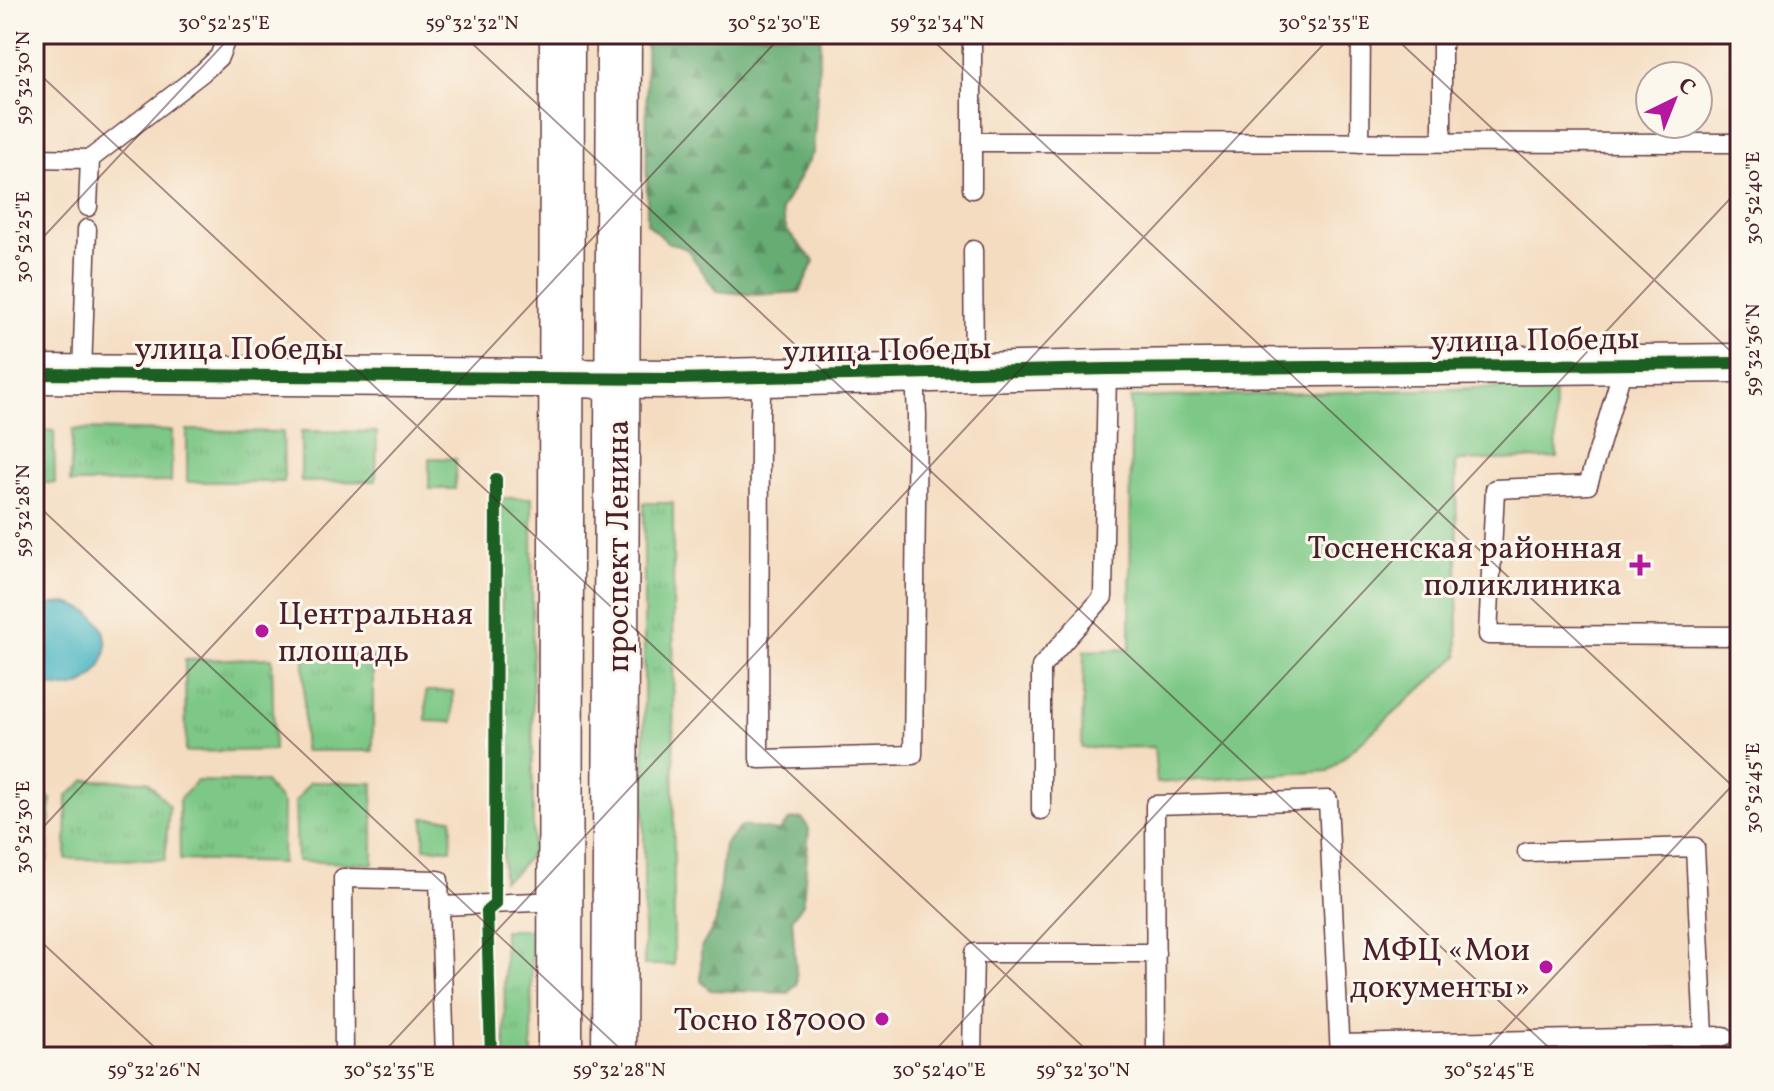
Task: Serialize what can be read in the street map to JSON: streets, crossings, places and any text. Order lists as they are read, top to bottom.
{
  "streets": {
    "main road": ["проспект Ленина"],
    "street": ["улица Победы"]
  },
  "crossings": [
    ["улица Победы", "проспект Ленина"]
  ],
  "places": {
    "health": ["Тосненская районная поликлиника"],
    "other": ["Центральная площадь", "МФЦ «Мои документы»", "Тосно 187000"]
  },
  "north": "top right",
  "coordinates": [
    "30°52'25\"E",
    "59°32'32\"N",
    "30°52'30\"E",
    "59°32'34\"N",
    "30°52'35\"E",
    "59°32'30\"N",
    "30°52'40\"E",
    "59°32'36\"N",
    "59°32'28\"N",
    "30°52'45\"E",
    "59°32'26\"N"
  ]
}
